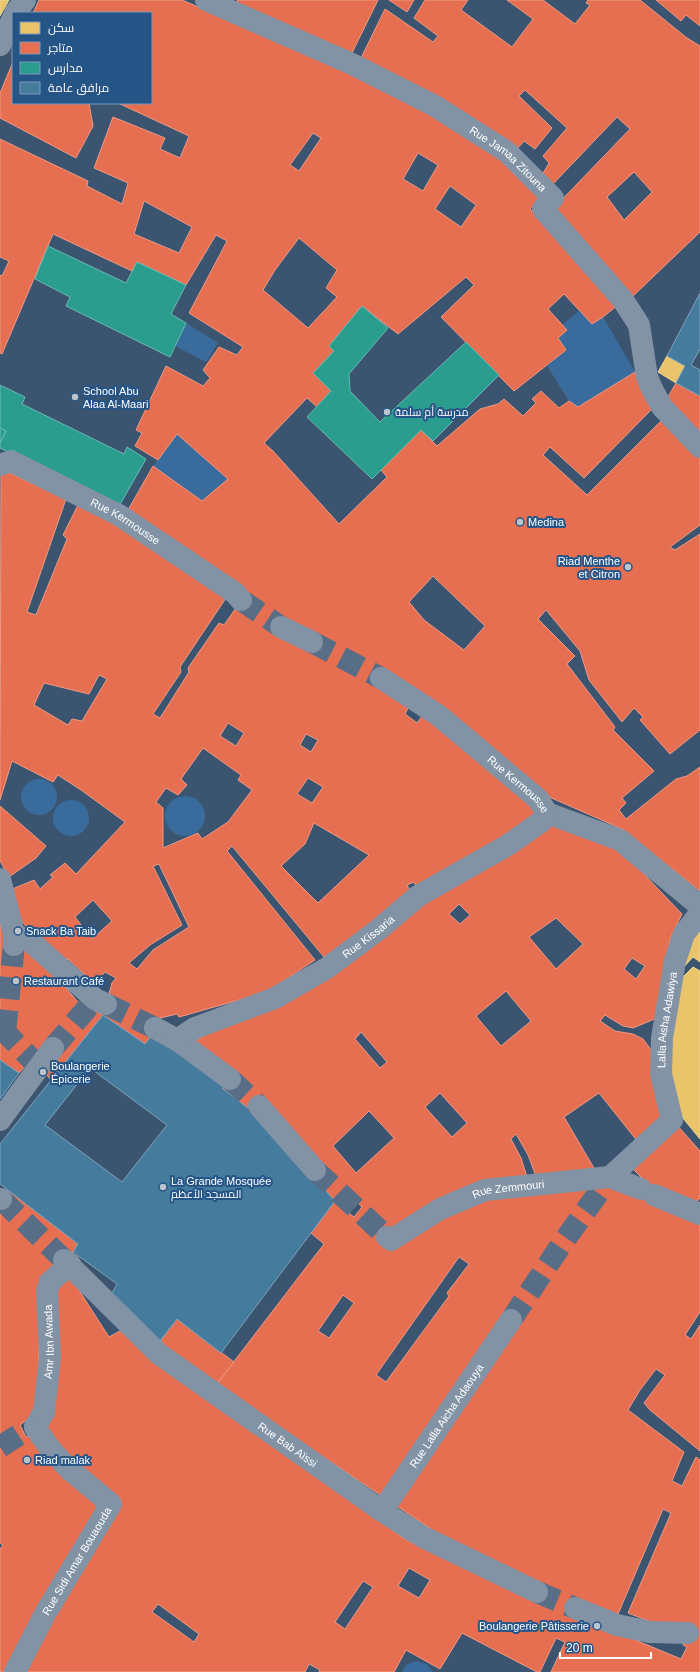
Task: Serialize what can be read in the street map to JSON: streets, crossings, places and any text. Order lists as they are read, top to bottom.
{
  "streets": {
    "street": [
      "Rue Jamaa Zitouna",
      "Rue Kermousse",
      "Rue Kissaria",
      "Lalla Aisha Adawiya",
      "Rue Zemmouri",
      "Amr Ibn Awada",
      "Rue Lalla Aicha Adaouya",
      "Rue Bab Aïssi",
      "Rue Sidi Amar Bouaouda"
    ]
  },
  "crossings": [
    ["Rue Kermousse", "Rue Kissaria"],
    ["Lalla Aisha Adawiya", "Rue Zemmouri"],
    ["Amr Ibn Awada", "Rue Bab Aïssi"],
    ["Amr Ibn Awada", "Rue Sidi Amar Bouaouda"],
    ["Rue Lalla Aicha Adaouya", "Rue Bab Aïssi"]
  ],
  "places": [
    "School Abu Alaa Al-Maari",
    "مدرسة أم سلمة",
    "Medina",
    "Riad Menthe et Citron",
    "Snack Ba Taib",
    "Restaurant Café",
    "Boulangerie Épicerie",
    "La Grande Mosquée المسجد الأعظم",
    "Riad malak",
    "Boulangerie Pâtisserie"
  ],
  "legend": [
    "سكن",
    "متاجر",
    "مدارس",
    "مرافق عامة"
  ],
  "scale_bar": "20 m"
}
